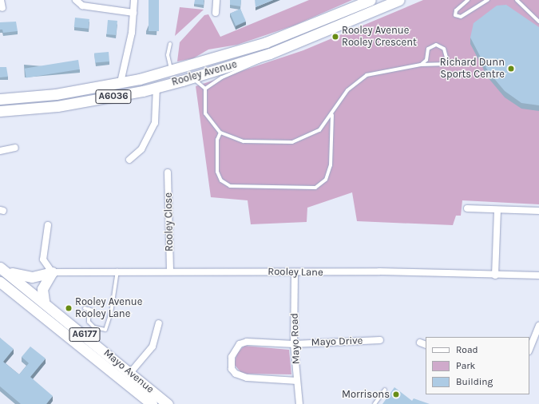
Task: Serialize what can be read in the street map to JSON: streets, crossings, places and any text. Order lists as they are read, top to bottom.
{
  "streets": {
    "main road": [
      "Rooley Avenue",
      "A6036",
      "A6177",
      "Mayo Avenue"
    ],
    "street": [
      "Rooley Close",
      "Rooley Lane",
      "Mayo Road",
      "Mayo Drive"
    ]
  },
  "crossings": [
    ["Rooley Close", "Rooley Lane"],
    ["Rooley Lane", "Mayo Road"],
    ["Mayo Road", "Mayo Drive"]
  ],
  "places": [
    "Rooley Avenue Rooley Crescent",
    "Richard Dunn Sports Centre",
    "Rooley Avenue Rooley Lane",
    "Morrisons"
  ],
  "legend": ["Road", "Park", "Building"]
}
